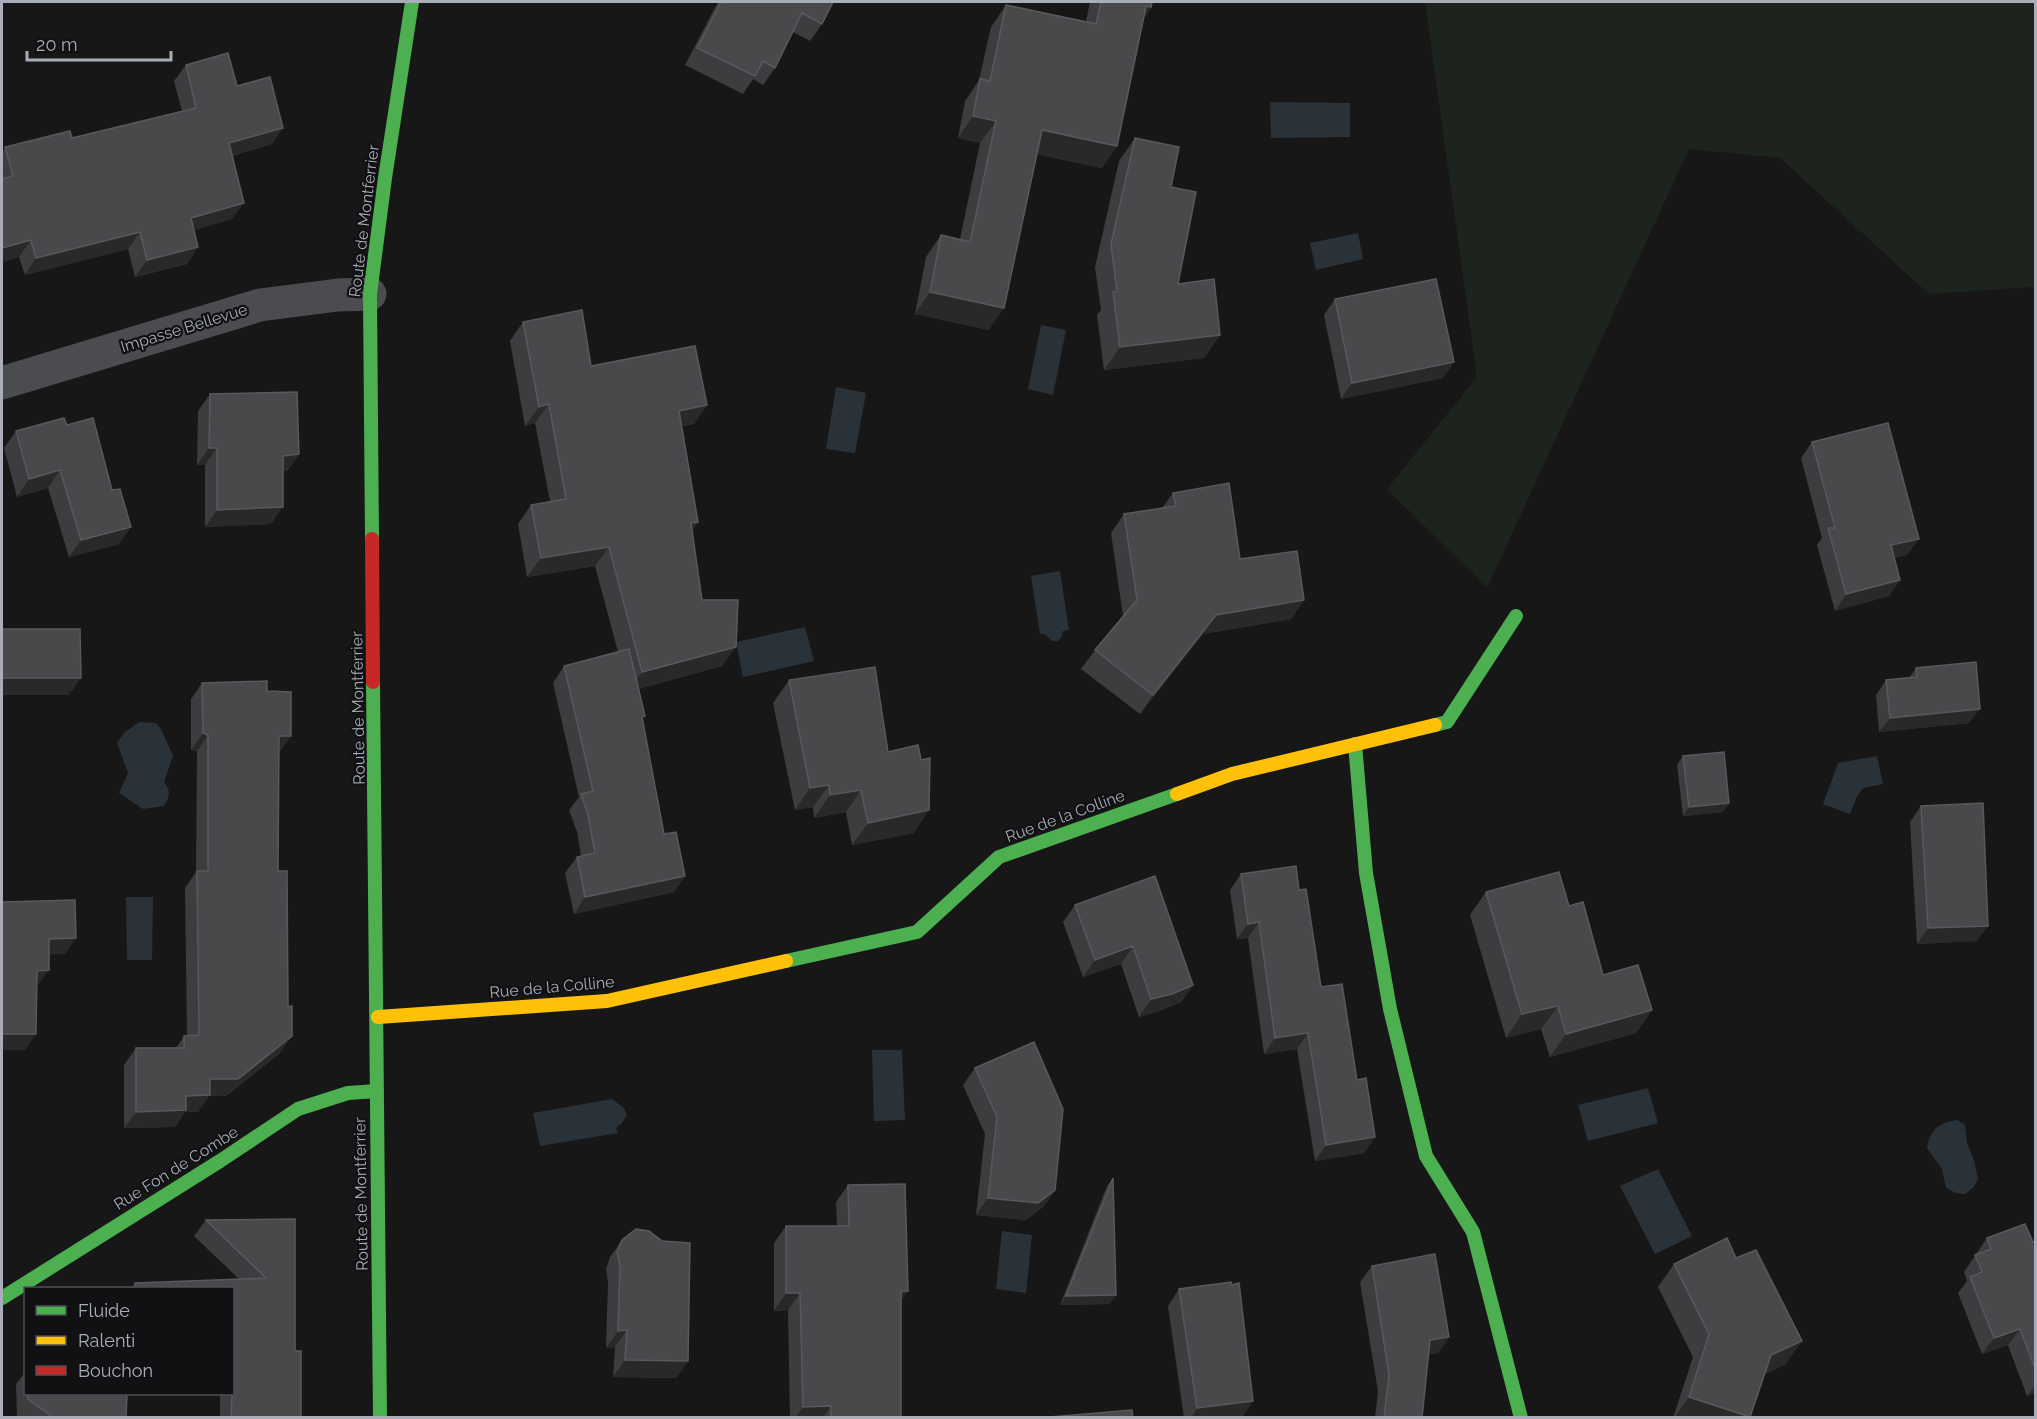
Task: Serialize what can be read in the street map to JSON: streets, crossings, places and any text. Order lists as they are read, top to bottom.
{
  "streets": {
    "street": [
      "Route de Montferrier",
      "Impasse Bellevue",
      "Rue de la Colline",
      "Rue Fon de Combe"
    ]
  },
  "crossings": [
    ["Route de Montferrier", "Impasse Bellevue"],
    ["Route de Montferrier", "Rue de la Colline"],
    ["Route de Montferrier", "Rue Fon de Combe"]
  ],
  "legend": ["Fluide", "Ralenti", "Bouchon"],
  "scale_bar": "20 m"
}
